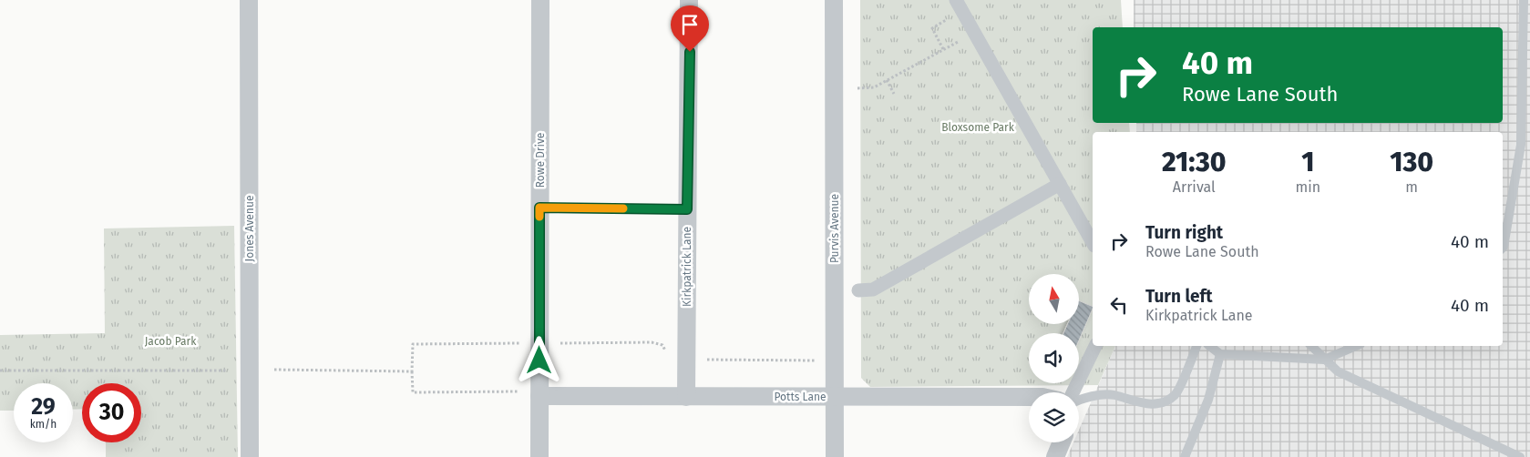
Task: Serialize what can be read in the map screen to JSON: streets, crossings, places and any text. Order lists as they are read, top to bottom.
{
  "streets": {
    "street": [
      "Rowe Drive",
      "Jones Avenue",
      "Purvis Avenue",
      "Kirkpatrick Lane",
      "Potts Lane"
    ]
  },
  "crossings": [
    ["Rowe Drive", "Potts Lane"],
    ["Purvis Avenue", "Potts Lane"],
    ["Kirkpatrick Lane", "Potts Lane"]
  ],
  "parks": ["Bloxsome Park", "Jacob Park"],
  "north": "top",
  "page": {
    "turn": ["40 m", "Rowe Lane South"],
    "eta": [
      "21:30",
      "Arrival",
      "1",
      "min",
      "130",
      "m"
    ],
    "list": [
      {
        "name": "Turn right",
        "note": "Rowe Lane South",
        "value": "40 m"
      },
      {
        "name": "Turn left",
        "note": "Kirkpatrick Lane",
        "value": "40 m"
      }
    ],
    "speed": "29 km/h",
    "limit": "30"
  }
}
